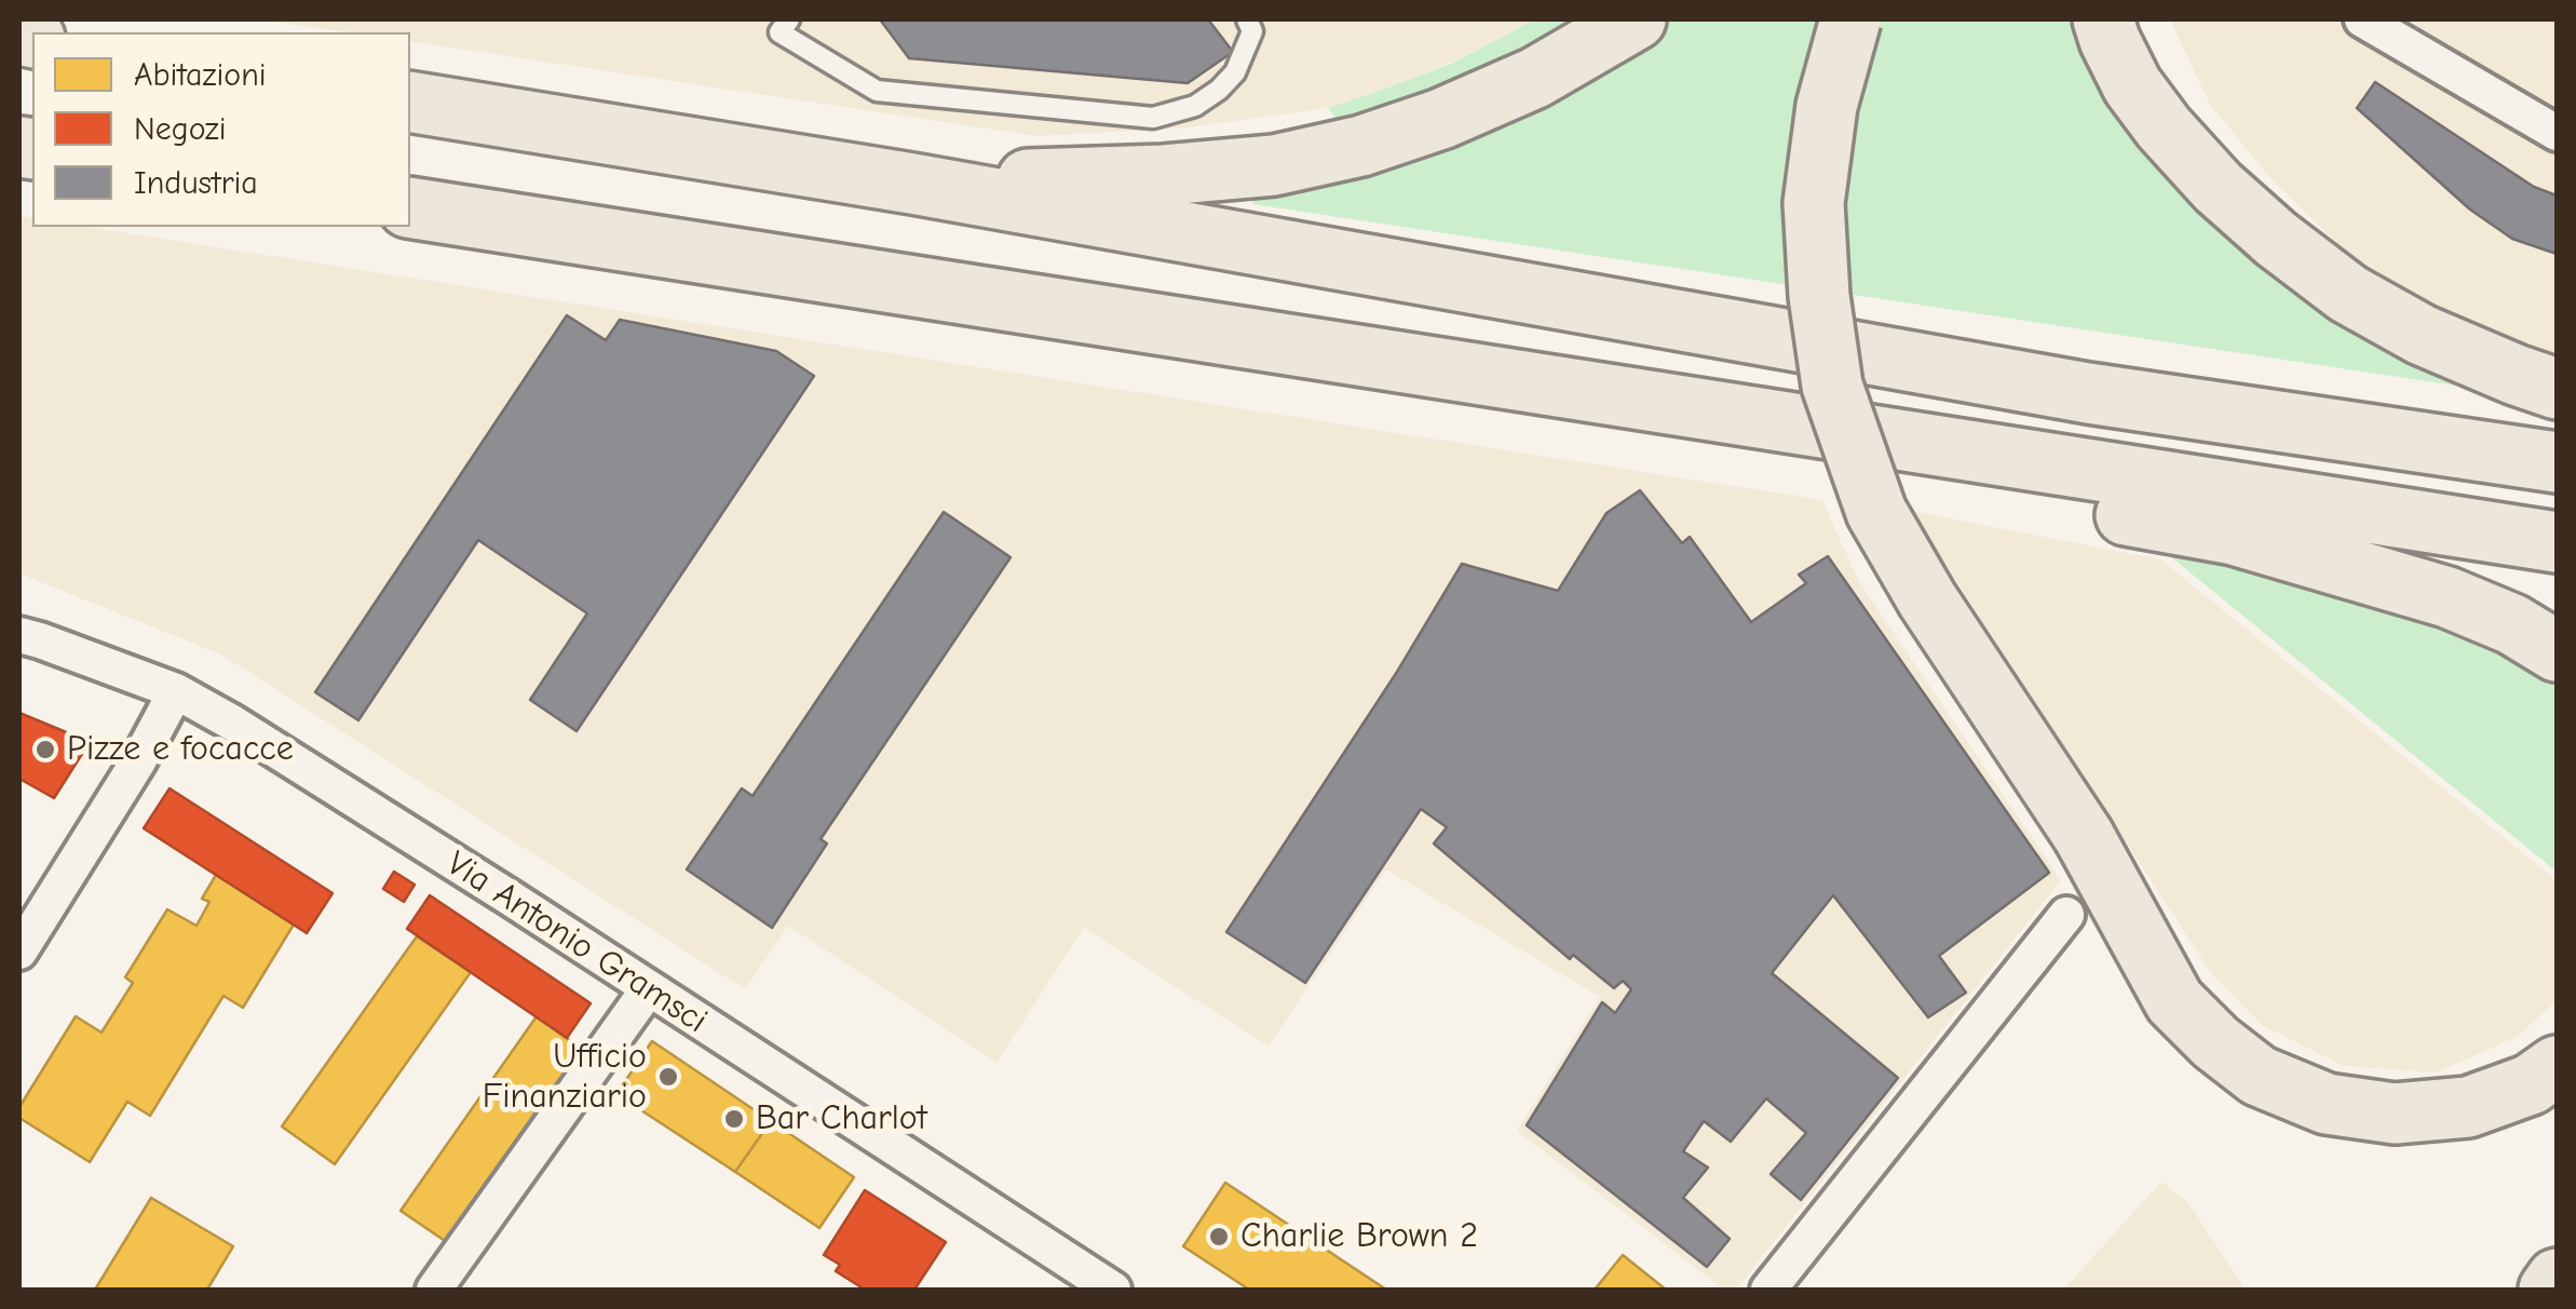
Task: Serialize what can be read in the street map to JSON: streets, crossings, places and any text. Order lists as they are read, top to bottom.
{
  "streets": {
    "street": ["Via Antonio Gramsci"]
  },
  "places": [
    "Pizze e focacce",
    "Ufficio Finanziario",
    "Bar Charlot",
    "Charlie Brown 2"
  ],
  "legend": ["Abitazioni", "Negozi", "Industria"]
}
